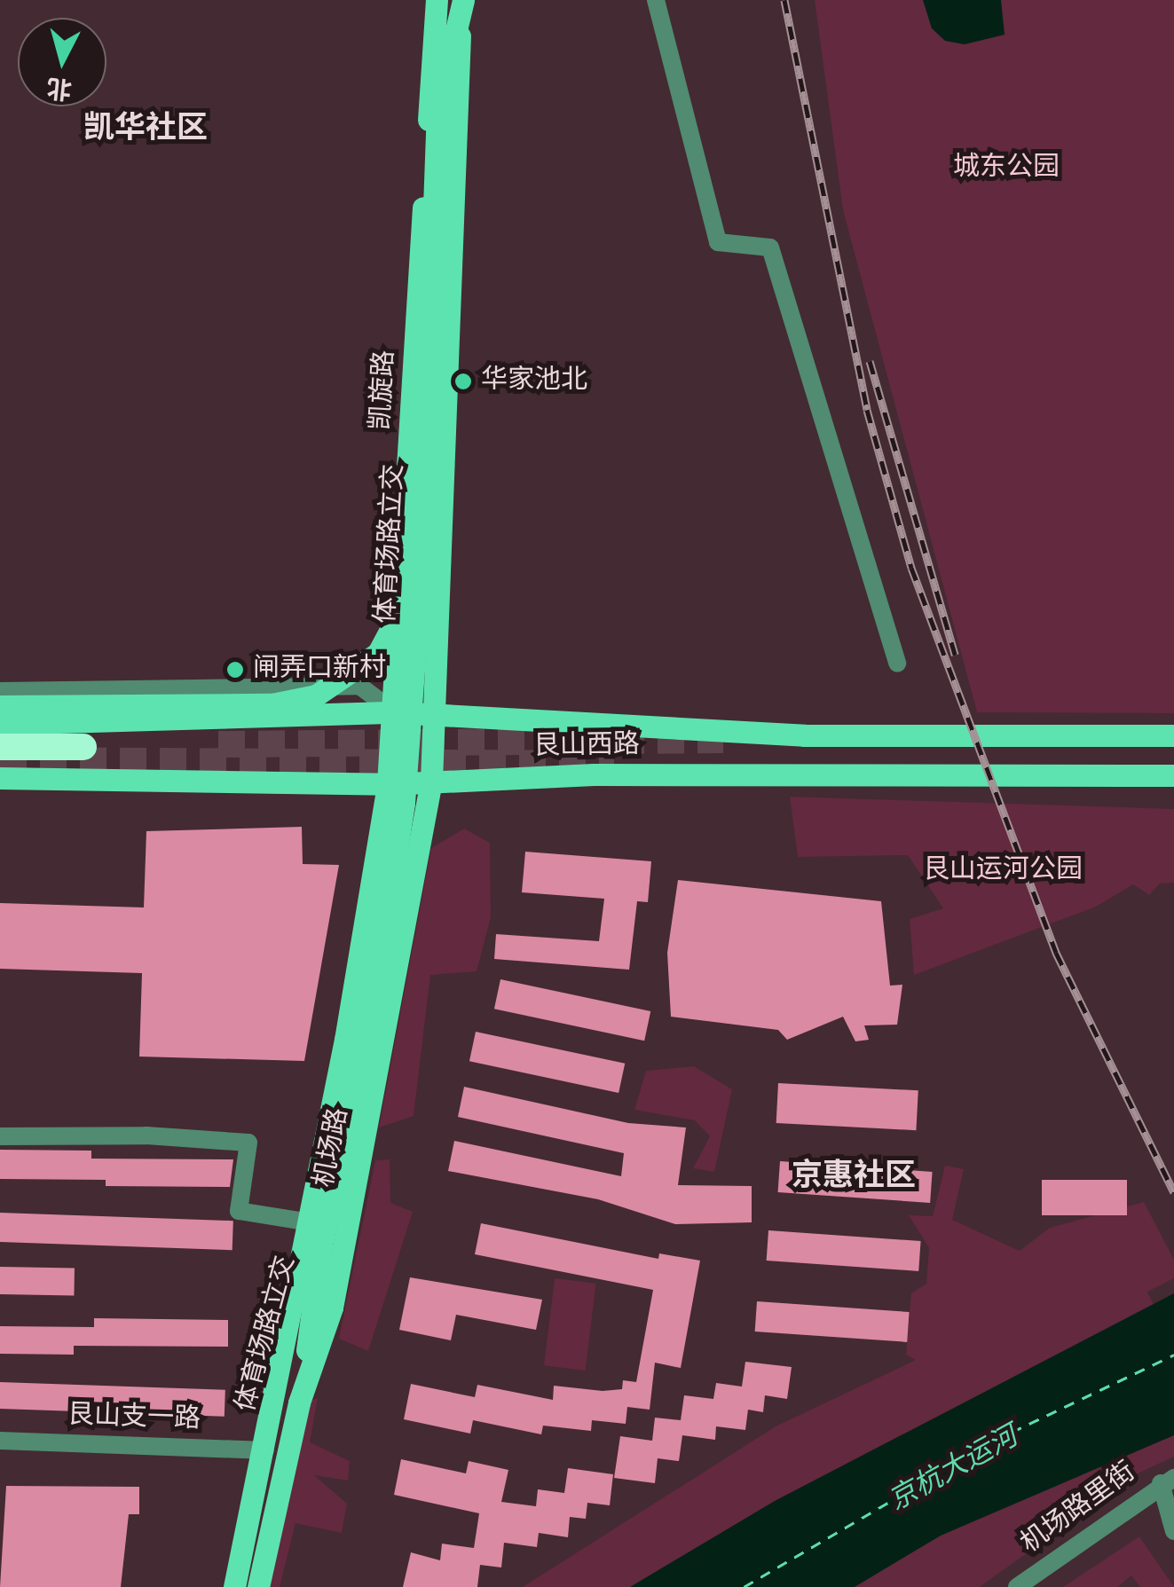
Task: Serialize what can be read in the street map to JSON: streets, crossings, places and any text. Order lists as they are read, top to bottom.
{
  "streets": {
    "main road": [
      "凯旋路",
      "体育场路立交",
      "艮山西路",
      "机场路"
    ],
    "street": ["艮山支一路", "机场路里街"]
  },
  "crossings": [
    ["凯旋路", "艮山西路"],
    ["凯旋路", "机场路"],
    ["体育场路立交", "机场路"],
    ["体育场路立交", "艮山支一路"],
    ["艮山西路", "机场路"],
    ["机场路", "艮山支一路"]
  ],
  "districts": ["凯华社区", "京惠社区"],
  "water": ["京杭大运河"],
  "parks": ["城东公园", "艮山运河公园"],
  "places": ["华家池北", "闸弄口新村"],
  "north": "bottom"
}
